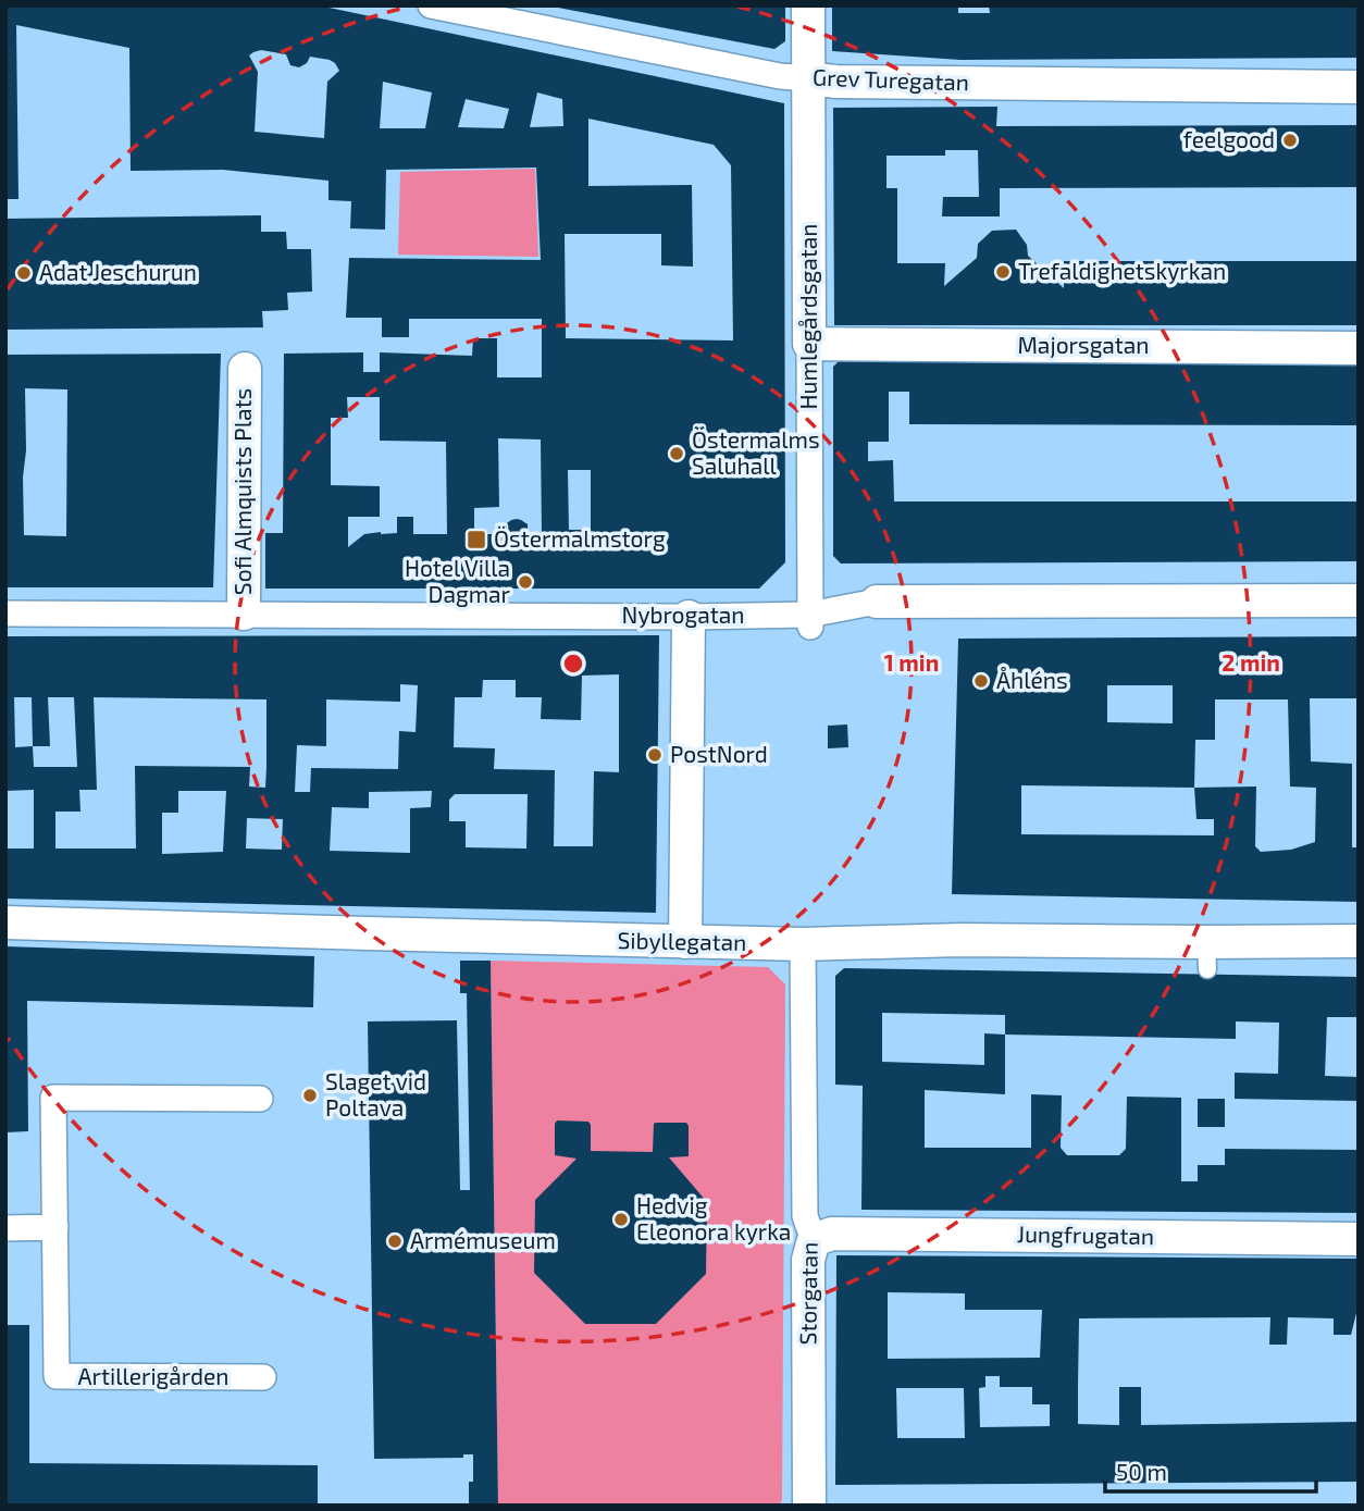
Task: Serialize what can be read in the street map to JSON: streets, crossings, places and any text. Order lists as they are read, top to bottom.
{
  "streets": {
    "street": [
      "Grev Turegatan",
      "Humlegårdsgatan",
      "Majorsgatan",
      "Sofi Almquists Plats",
      "Nybrogatan",
      "Sibyllegatan",
      "Jungfrugatan",
      "Storgatan",
      "Artillerigården"
    ]
  },
  "crossings": [
    ["Grev Turegatan", "Humlegårdsgatan"],
    ["Humlegårdsgatan", "Majorsgatan"],
    ["Humlegårdsgatan", "Nybrogatan"],
    ["Sofi Almquists Plats", "Nybrogatan"],
    ["Sibyllegatan", "Storgatan"],
    ["Jungfrugatan", "Storgatan"]
  ],
  "places": {
    "other": [
      "feelgood",
      "Trefaldighetskyrkan",
      "Adat Jeschurun",
      "Östermalms Saluhall",
      "Hotel Villa Dagmar",
      "Åhléns",
      "PostNord",
      "Slaget vid Poltava",
      "Hedvig Eleonora kyrka",
      "Armémuseum"
    ],
    "transit": ["Östermalmstorg"]
  },
  "scale_bar": "50 m",
  "rings": ["1 min", "2 min"]
}
